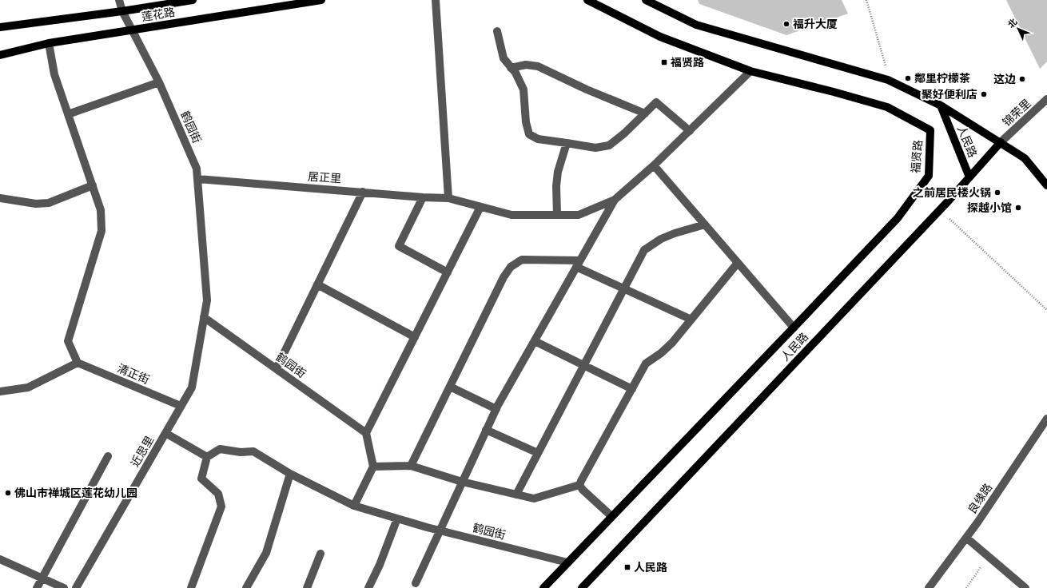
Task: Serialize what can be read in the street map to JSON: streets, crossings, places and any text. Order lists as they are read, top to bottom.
{
  "streets": {
    "main road": ["莲花路", "人民路", "福贤路"],
    "street": [
      "锦荣里",
      "鹤园街",
      "居正里",
      "清正街",
      "近思里",
      "良缘路"
    ]
  },
  "crossings": [
    ["莲花路", "鹤园街"],
    ["鹤园街", "人民路"],
    ["鹤园街", "居正里"],
    ["鹤园街", "近思里"],
    ["人民路", "福贤路"],
    ["清正街", "近思里"]
  ],
  "places": {
    "other": [
      "福升大厦",
      "鄰里柠檬茶",
      "这边",
      "聚好便利店",
      "之前居民楼火锅",
      "探越小馆",
      "佛山市禅城区莲花幼儿园"
    ],
    "transit": ["福贤路", "人民路"]
  },
  "north": "top left"
}
